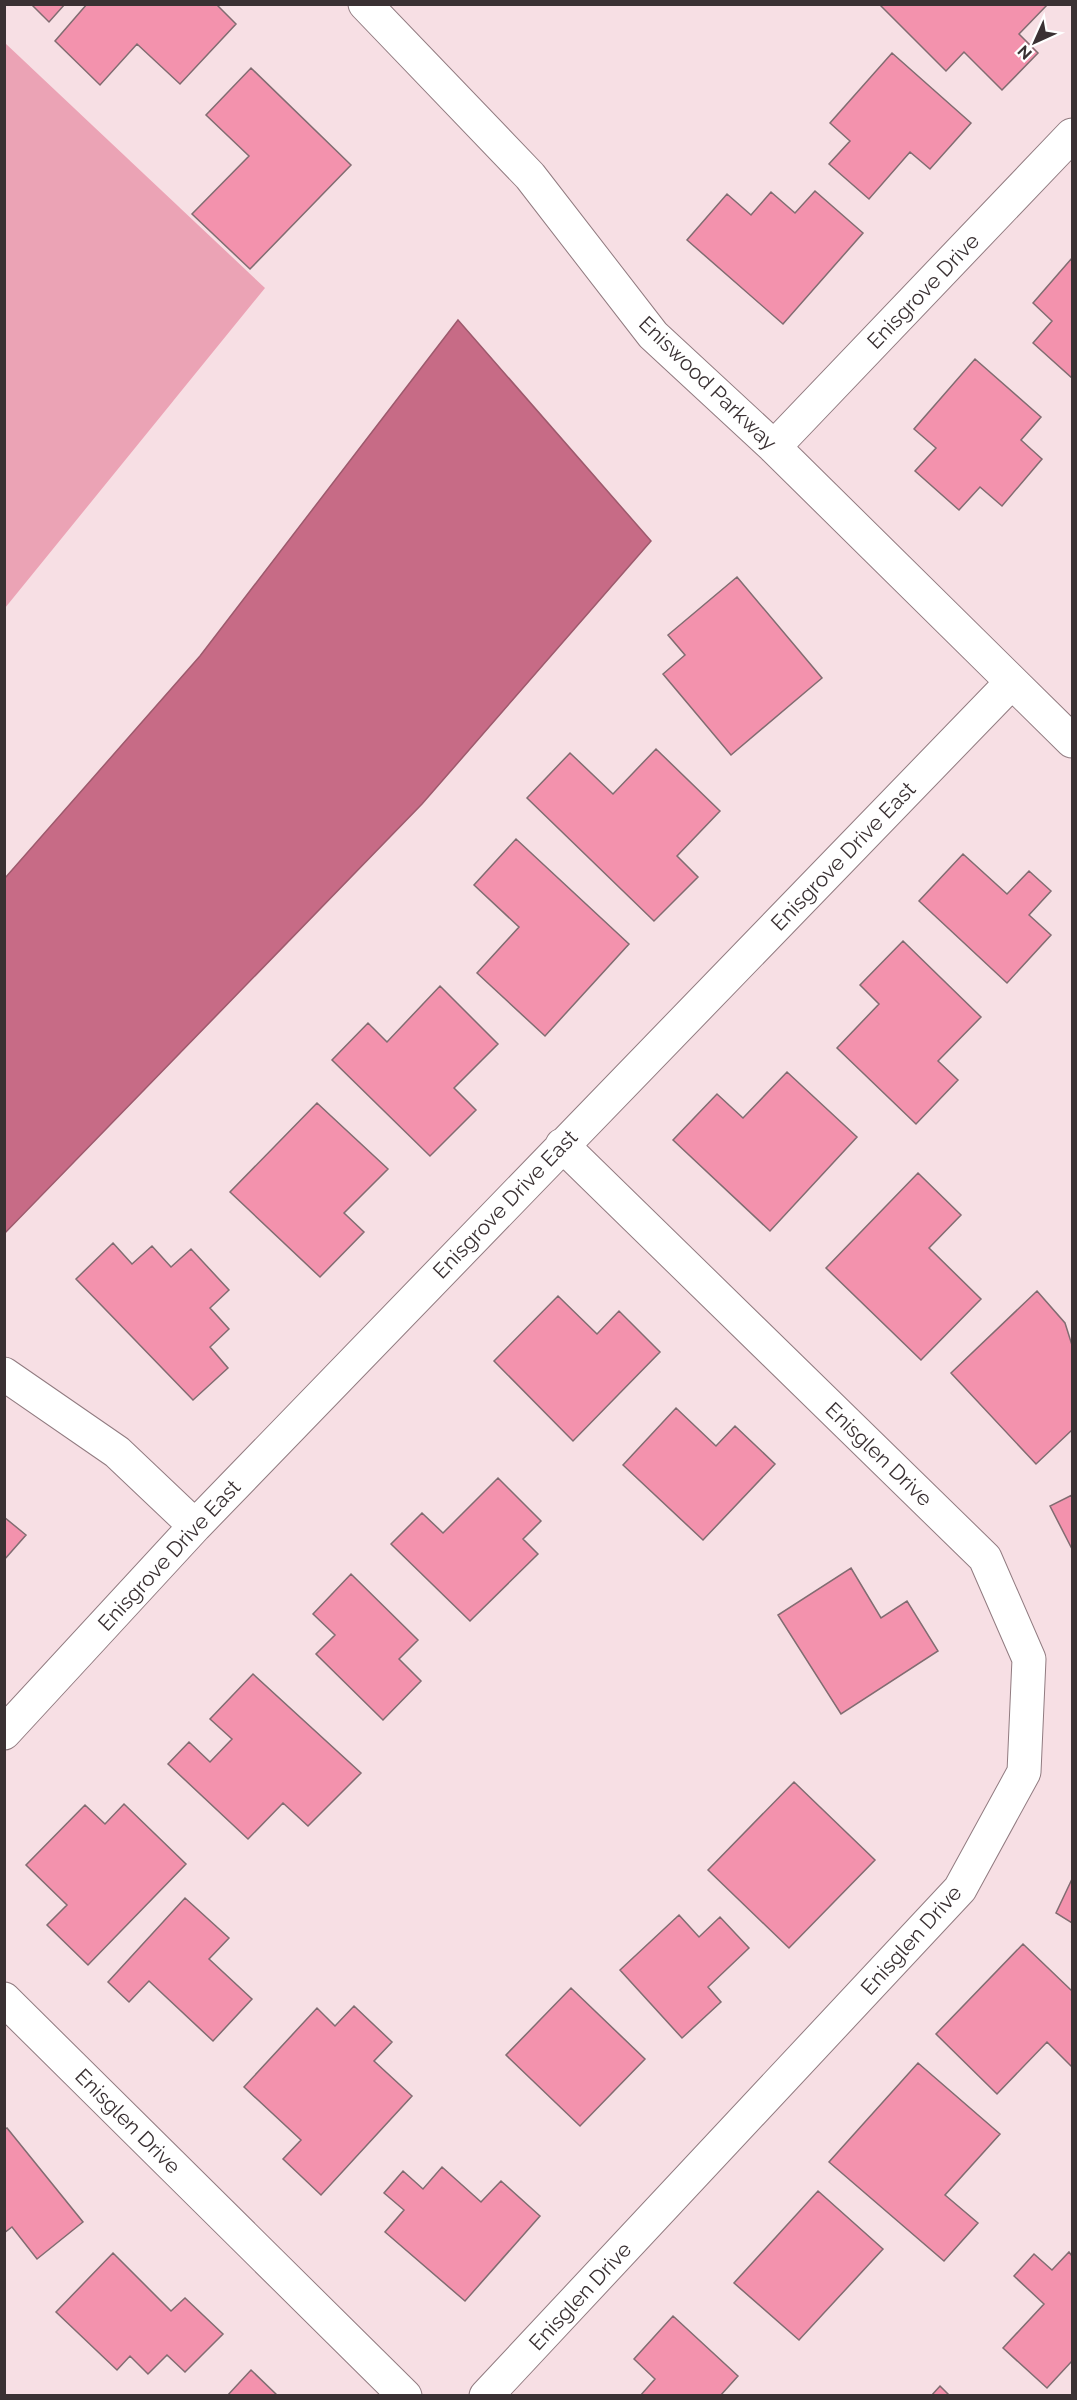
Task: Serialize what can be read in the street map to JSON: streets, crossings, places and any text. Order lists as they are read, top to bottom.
{
  "streets": {
    "street": [
      "Enisgrove Drive",
      "Eniswood Parkway",
      "Enisgrove Drive East",
      "Enisglen Drive"
    ]
  },
  "crossings": [
    ["Enisgrove Drive", "Eniswood Parkway"],
    ["Eniswood Parkway", "Enisgrove Drive East"],
    ["Enisgrove Drive East", "Enisglen Drive"]
  ],
  "north": "bottom left"
}
